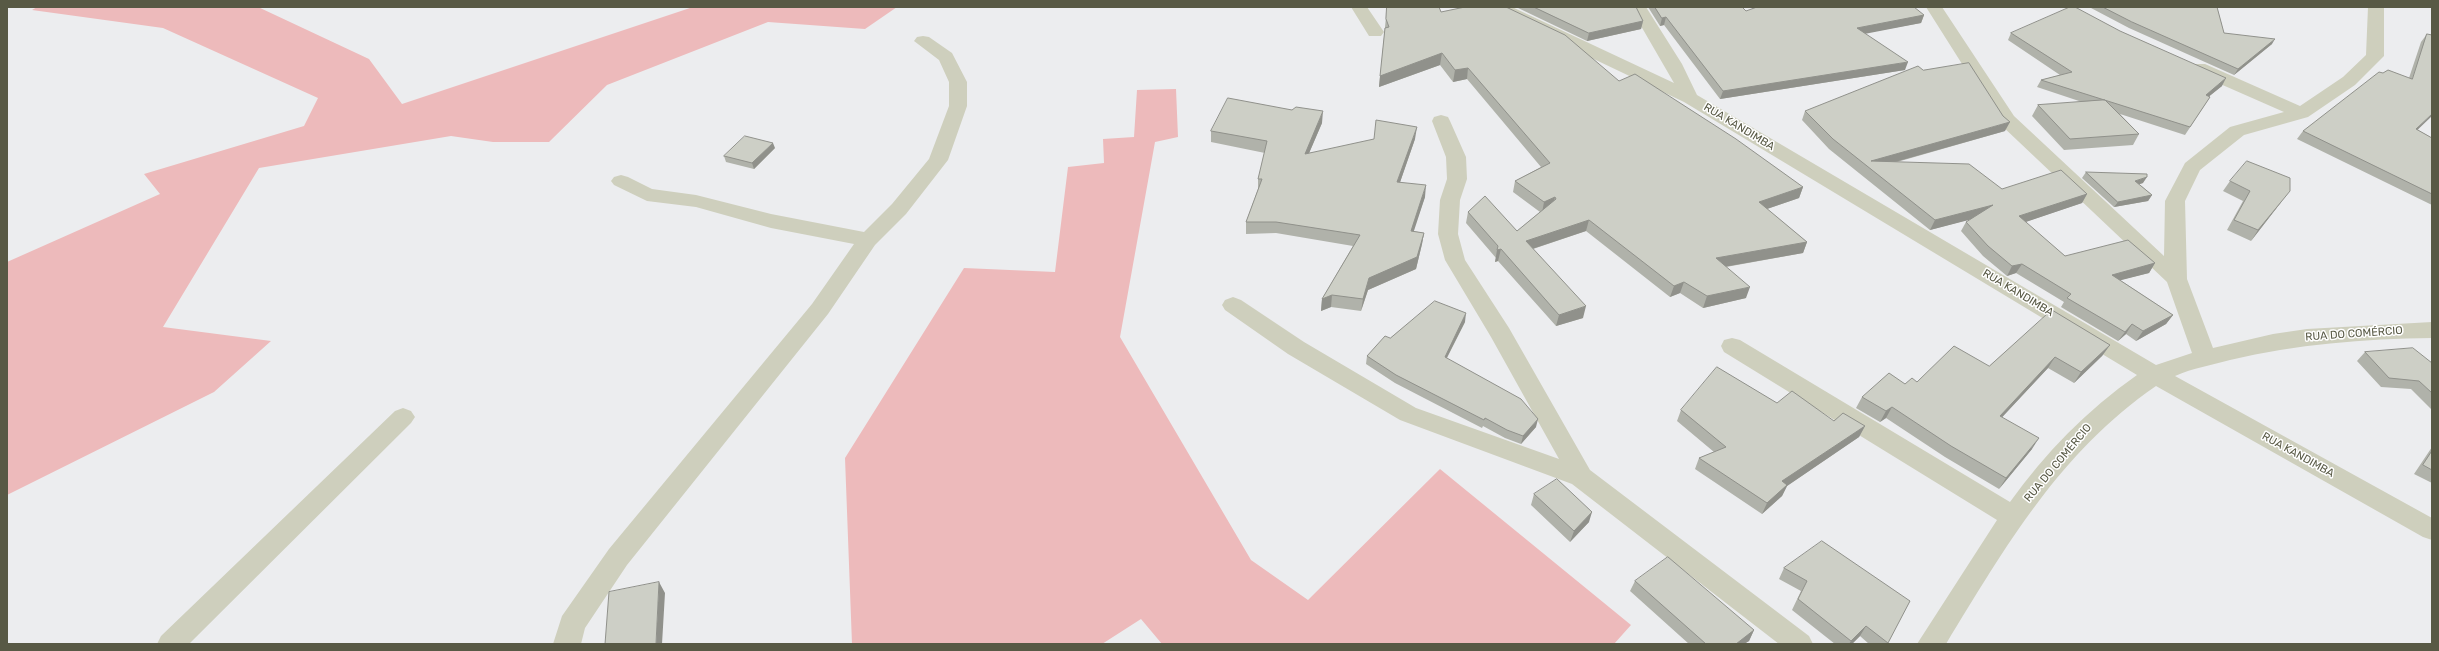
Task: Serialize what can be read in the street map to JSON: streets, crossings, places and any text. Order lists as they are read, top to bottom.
{
  "streets": {
    "street": ["RUA KANDIMBA", "RUA DO COMÉRCIO"]
  },
  "crossings": [
    ["RUA KANDIMBA", "RUA DO COMÉRCIO"]
  ]
}
